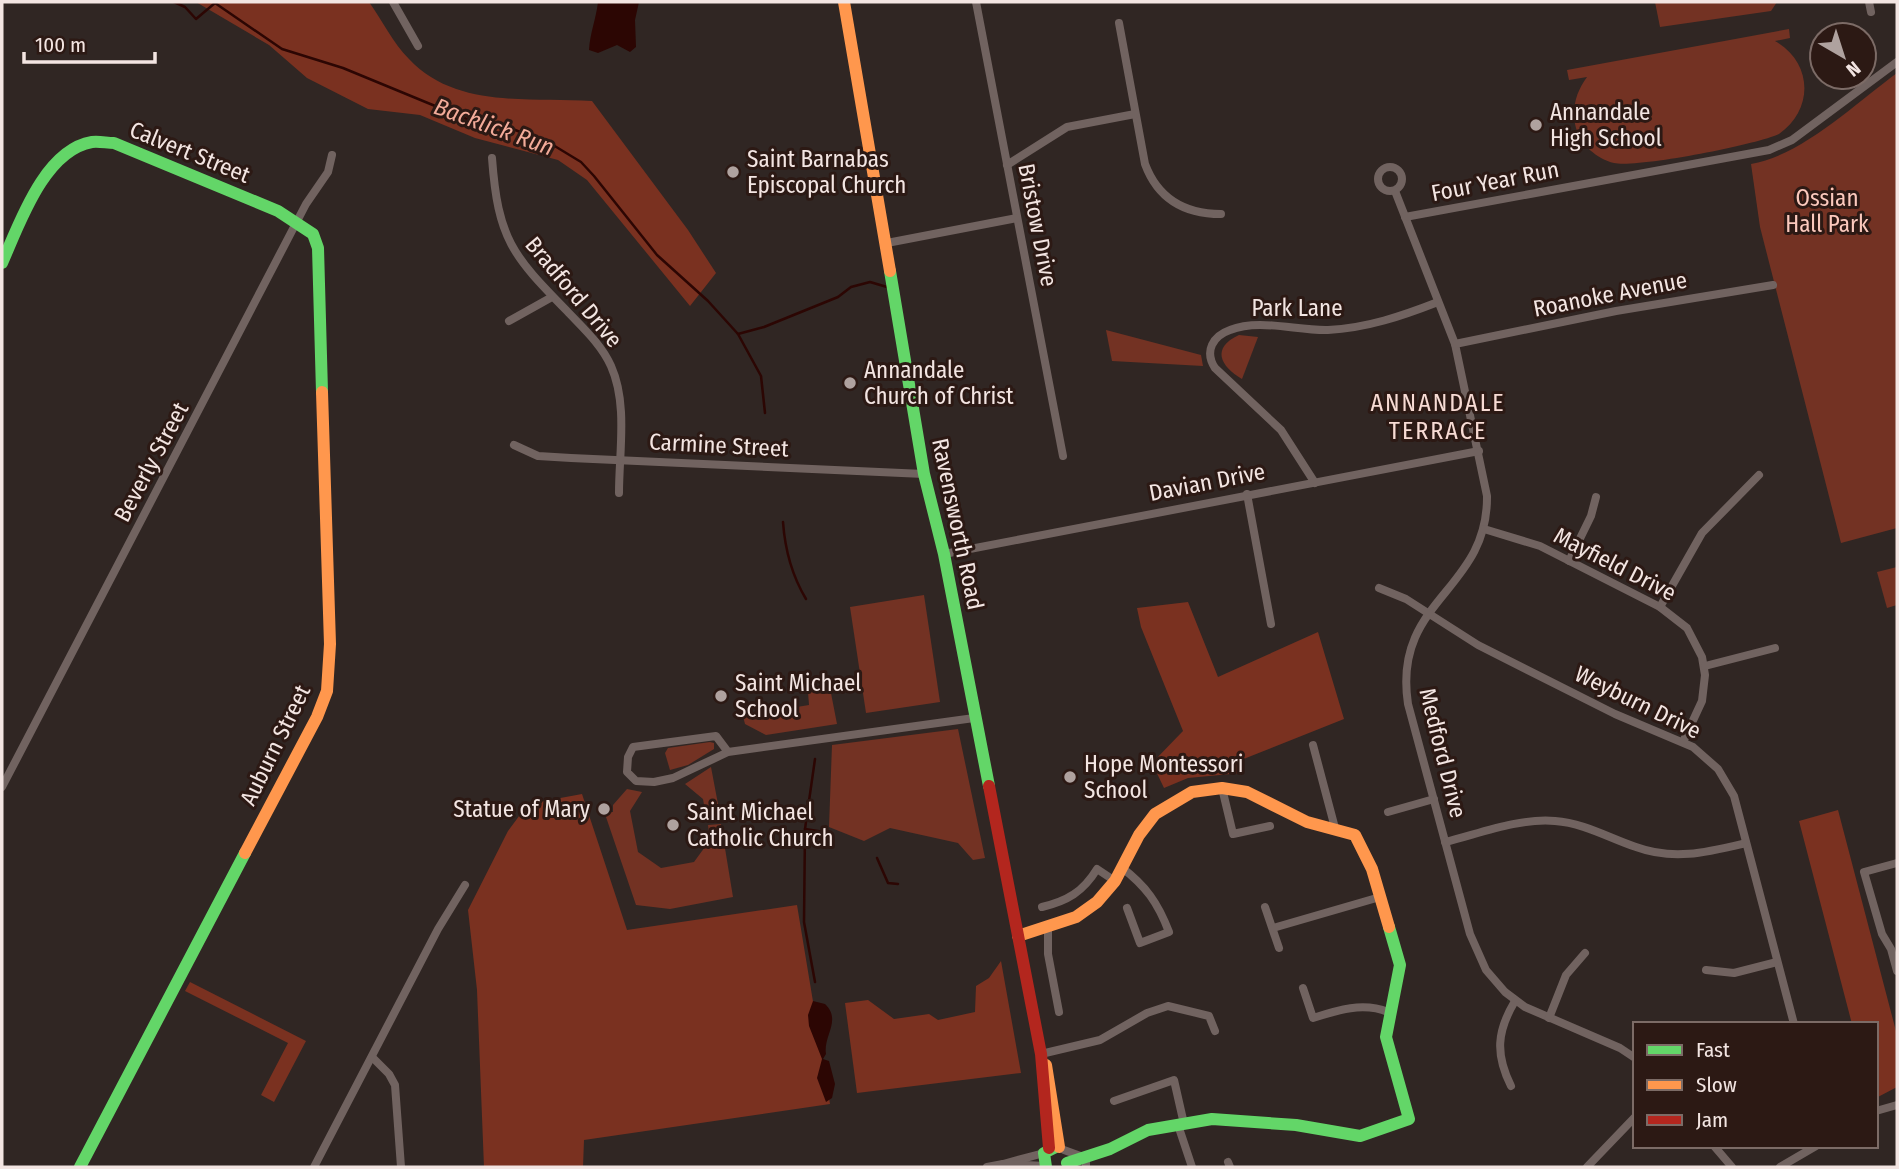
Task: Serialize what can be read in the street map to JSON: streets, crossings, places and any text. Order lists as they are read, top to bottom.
{
  "streets": {
    "street": [
      "Calvert Street",
      "Four Year Run",
      "Bristow Drive",
      "Bradford Drive",
      "Roanoke Avenue",
      "Park Lane",
      "Carmine Street",
      "Beverly Street",
      "Davian Drive",
      "Ravensworth Road",
      "Mayfield Drive",
      "Weyburn Drive",
      "Auburn Street",
      "Medford Drive"
    ]
  },
  "crossings": [
    ["Calvert Street", "Beverly Street"],
    ["Calvert Street", "Auburn Street"],
    ["Four Year Run", "Medford Drive"],
    ["Bradford Drive", "Carmine Street"],
    ["Roanoke Avenue", "Medford Drive"],
    ["Park Lane", "Davian Drive"],
    ["Park Lane", "Medford Drive"],
    ["Carmine Street", "Ravensworth Road"],
    ["Beverly Street", "Auburn Street"],
    ["Davian Drive", "Ravensworth Road"],
    ["Davian Drive", "Medford Drive"],
    ["Mayfield Drive", "Medford Drive"],
    ["Weyburn Drive", "Medford Drive"]
  ],
  "districts": ["ANNANDALE TERRACE"],
  "water": ["Backlick Run"],
  "parks": ["Ossian Hall Park"],
  "places": [
    "Annandale High School",
    "Saint Barnabas Episcopal Church",
    "Annandale Church of Christ",
    "Saint Michael School",
    "Hope Montessori School",
    "Statue of Mary",
    "Saint Michael Catholic Church"
  ],
  "legend": ["Fast", "Slow", "Jam"],
  "scale_bar": "100 m",
  "north": "bottom right"
}
